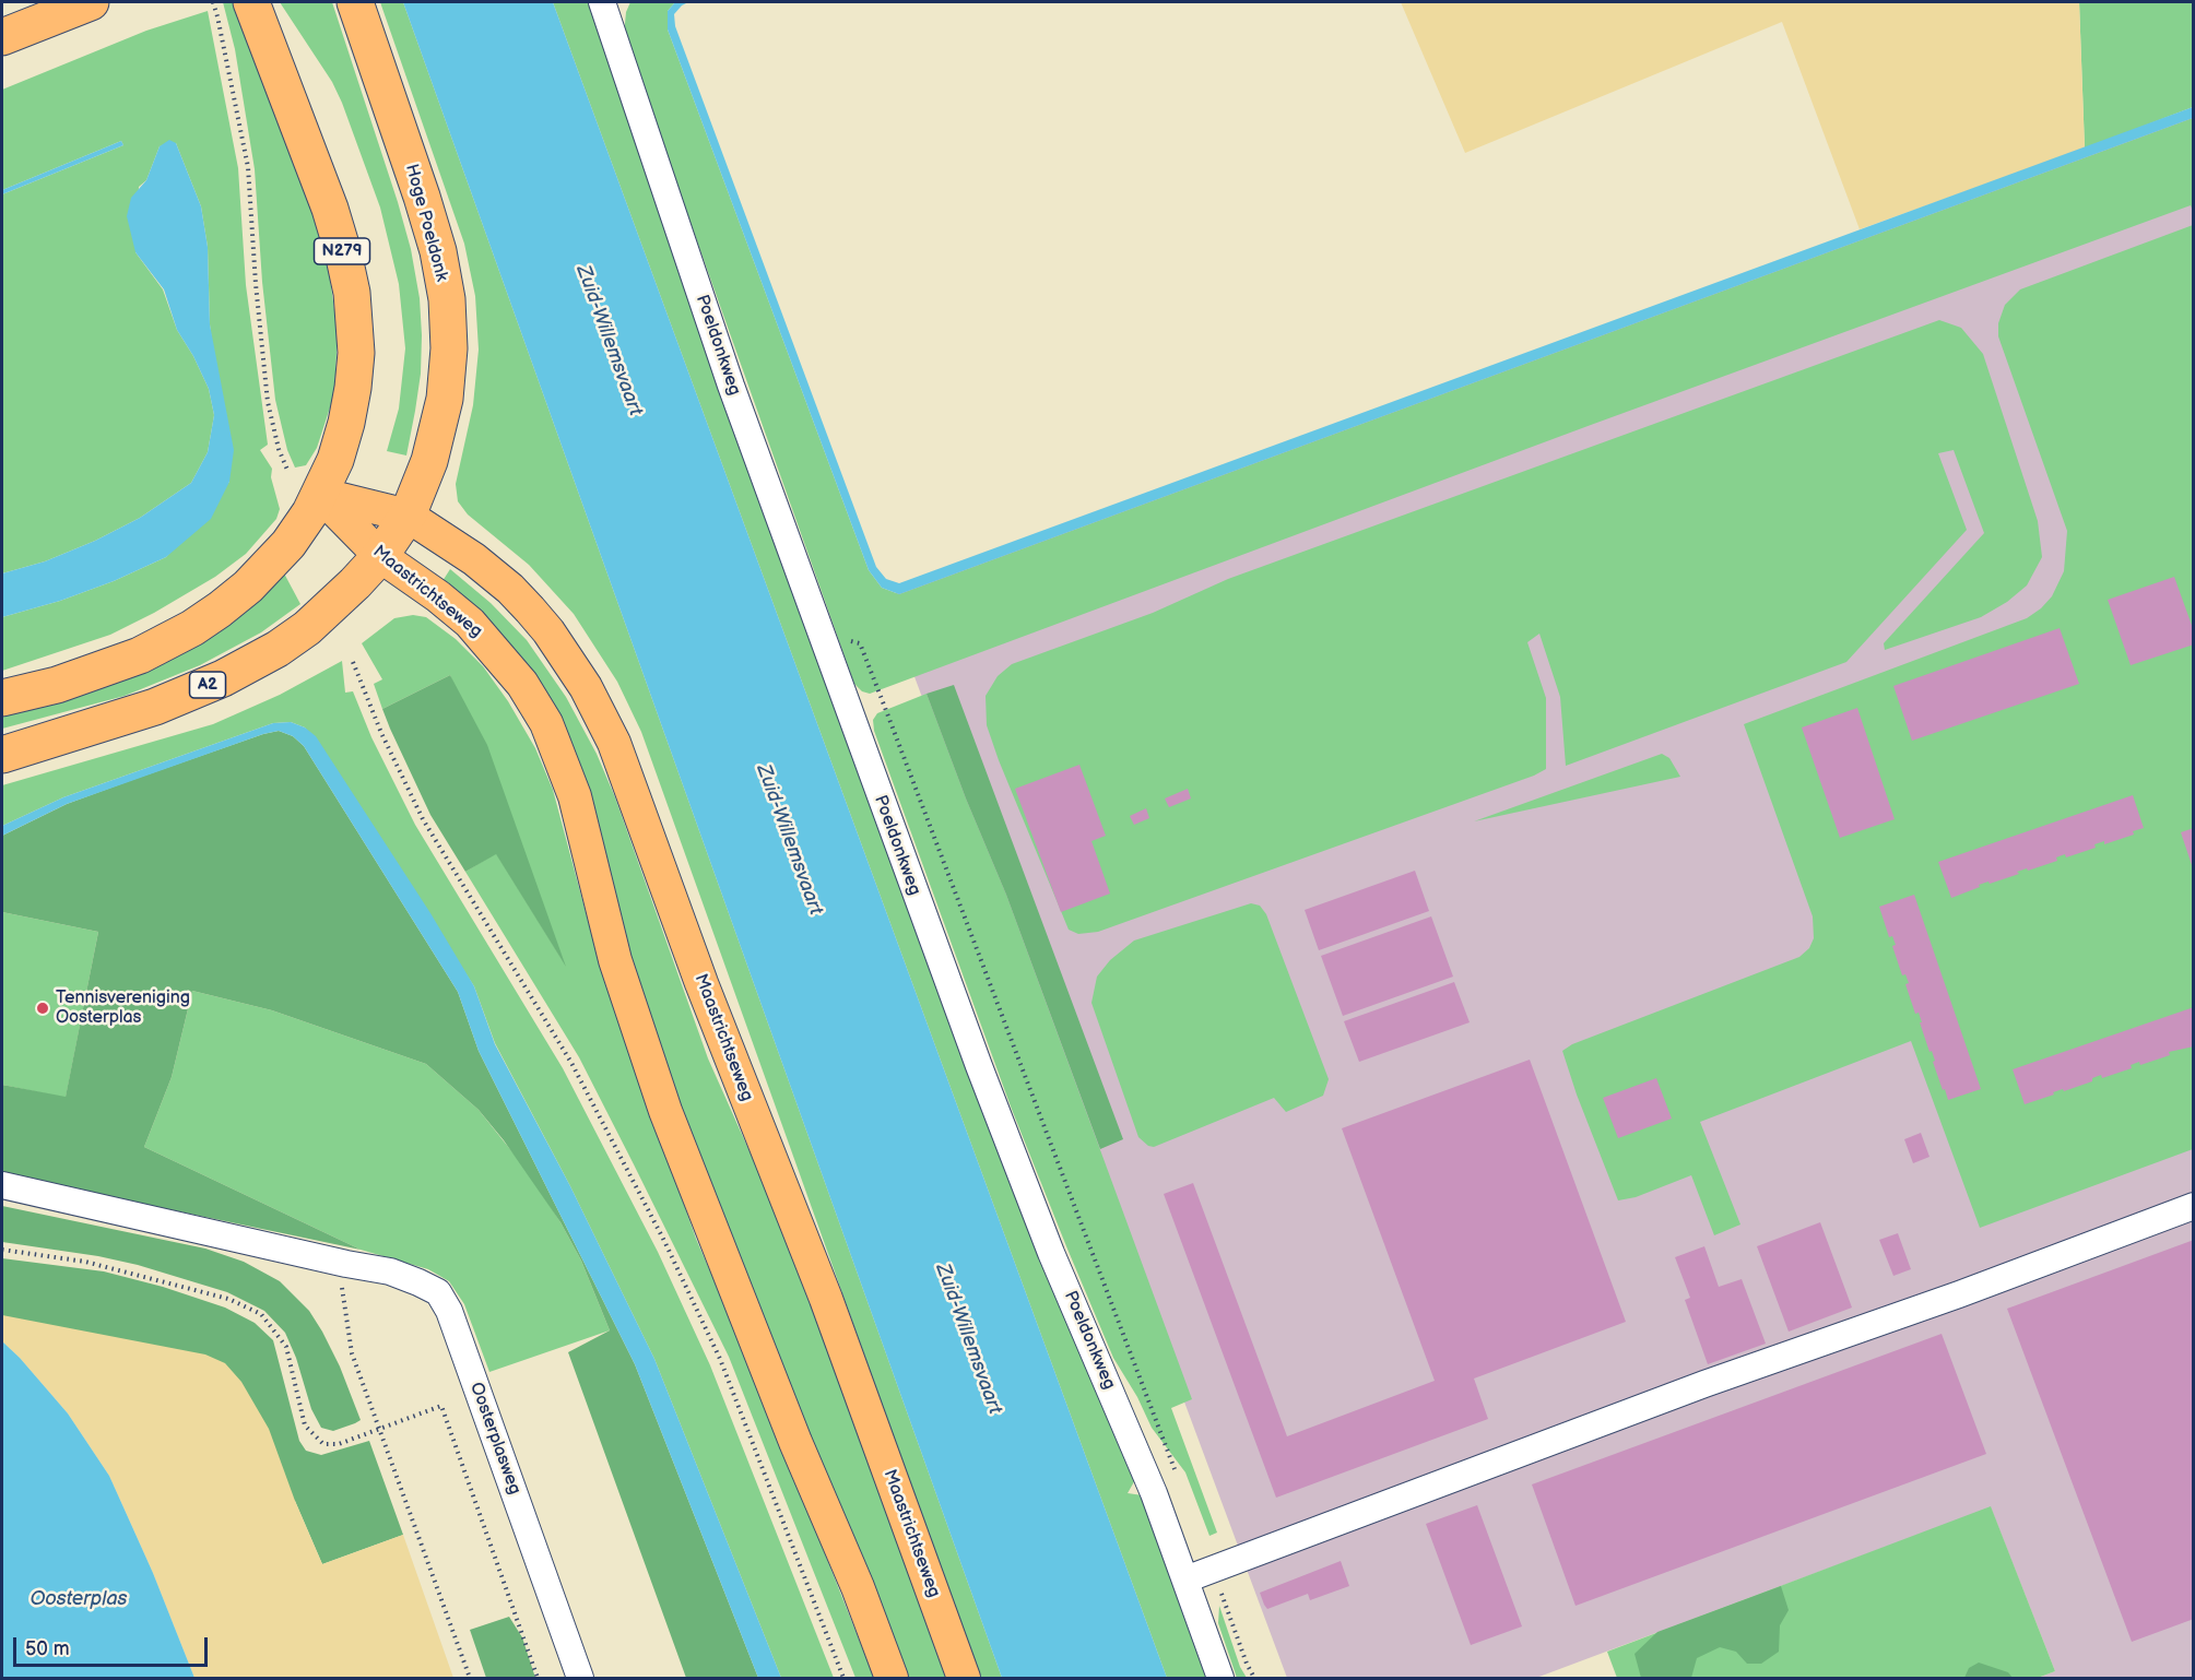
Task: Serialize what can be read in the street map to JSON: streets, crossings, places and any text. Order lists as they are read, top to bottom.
{
  "streets": {
    "highway": ["Hoge Poeldonk", "N279", "A2"],
    "main road": ["Maastrichtseweg"],
    "street": ["Poeldonkweg", "Oosterplasweg"]
  },
  "crossings": [
    ["Hoge Poeldonk", "Maastrichtseweg"],
    ["Hoge Poeldonk", "A2"],
    ["N279", "Maastrichtseweg"],
    ["Maastrichtseweg", "A2"]
  ],
  "water": ["Zuid-Willemsvaart", "Oosterplas"],
  "places": ["Tennisvereniging Oosterplas"],
  "scale_bar": "50 m"
}
